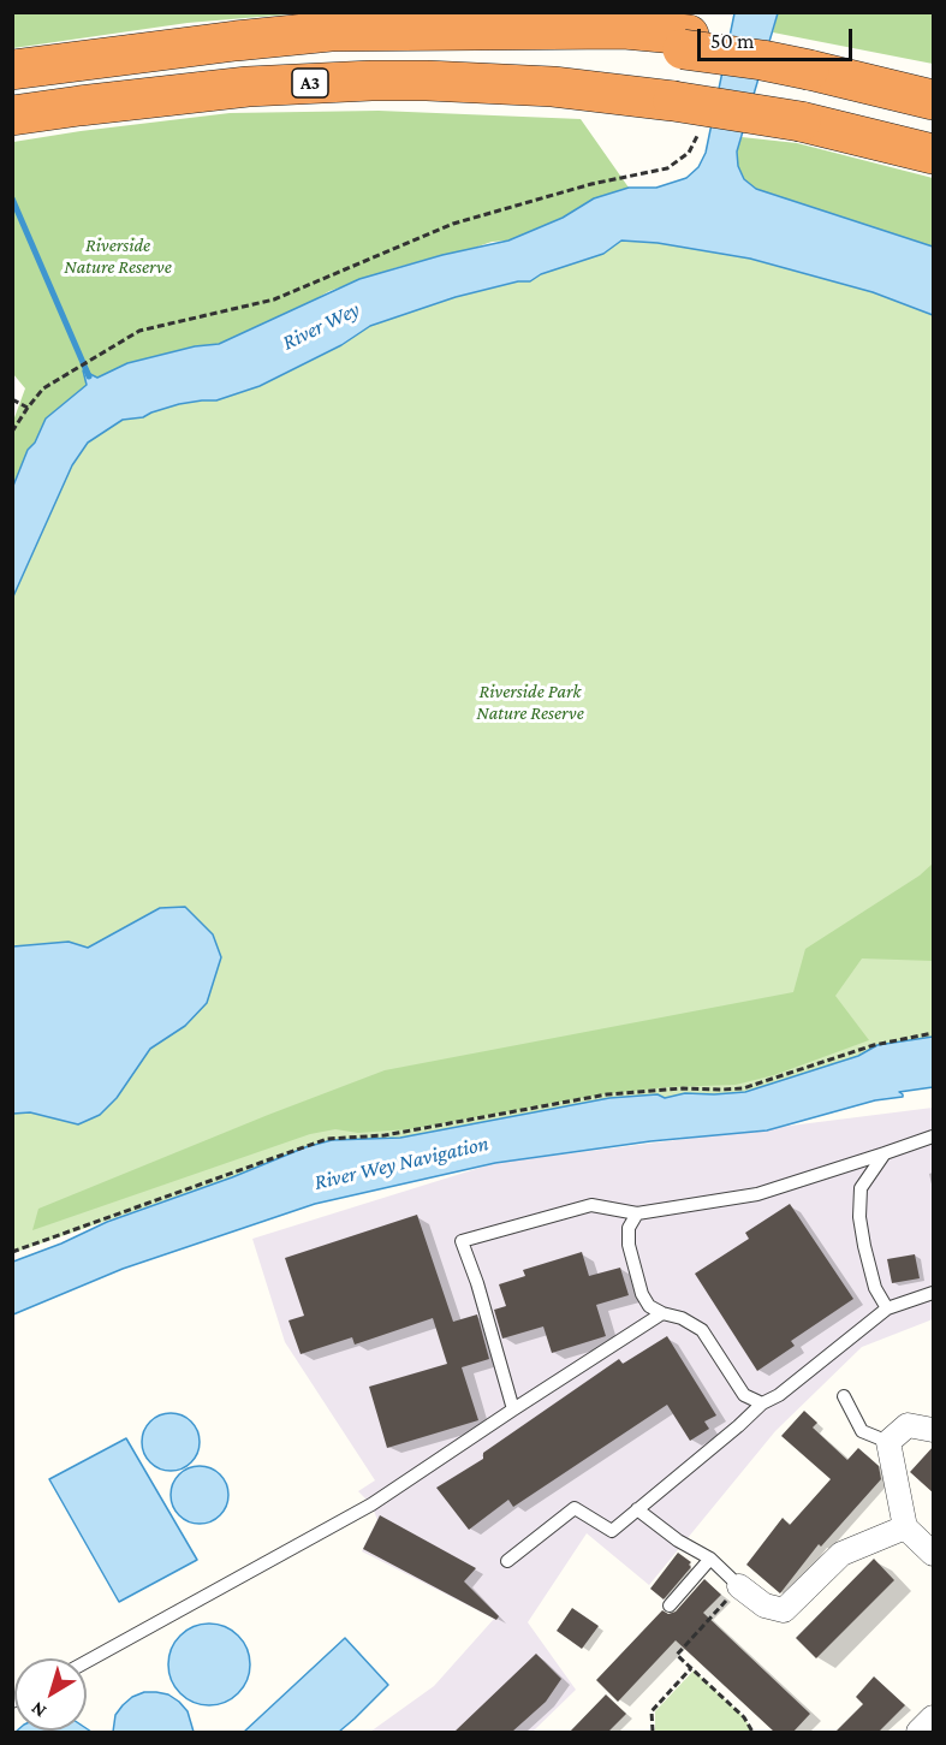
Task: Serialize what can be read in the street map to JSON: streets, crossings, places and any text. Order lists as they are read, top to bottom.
{
  "streets": {
    "highway": ["A3"]
  },
  "water": ["River Wey", "River Wey Navigation"],
  "parks": ["Riverside Nature Reserve", "Riverside Park Nature Reserve"],
  "scale_bar": "50 m",
  "north": "bottom left"
}
